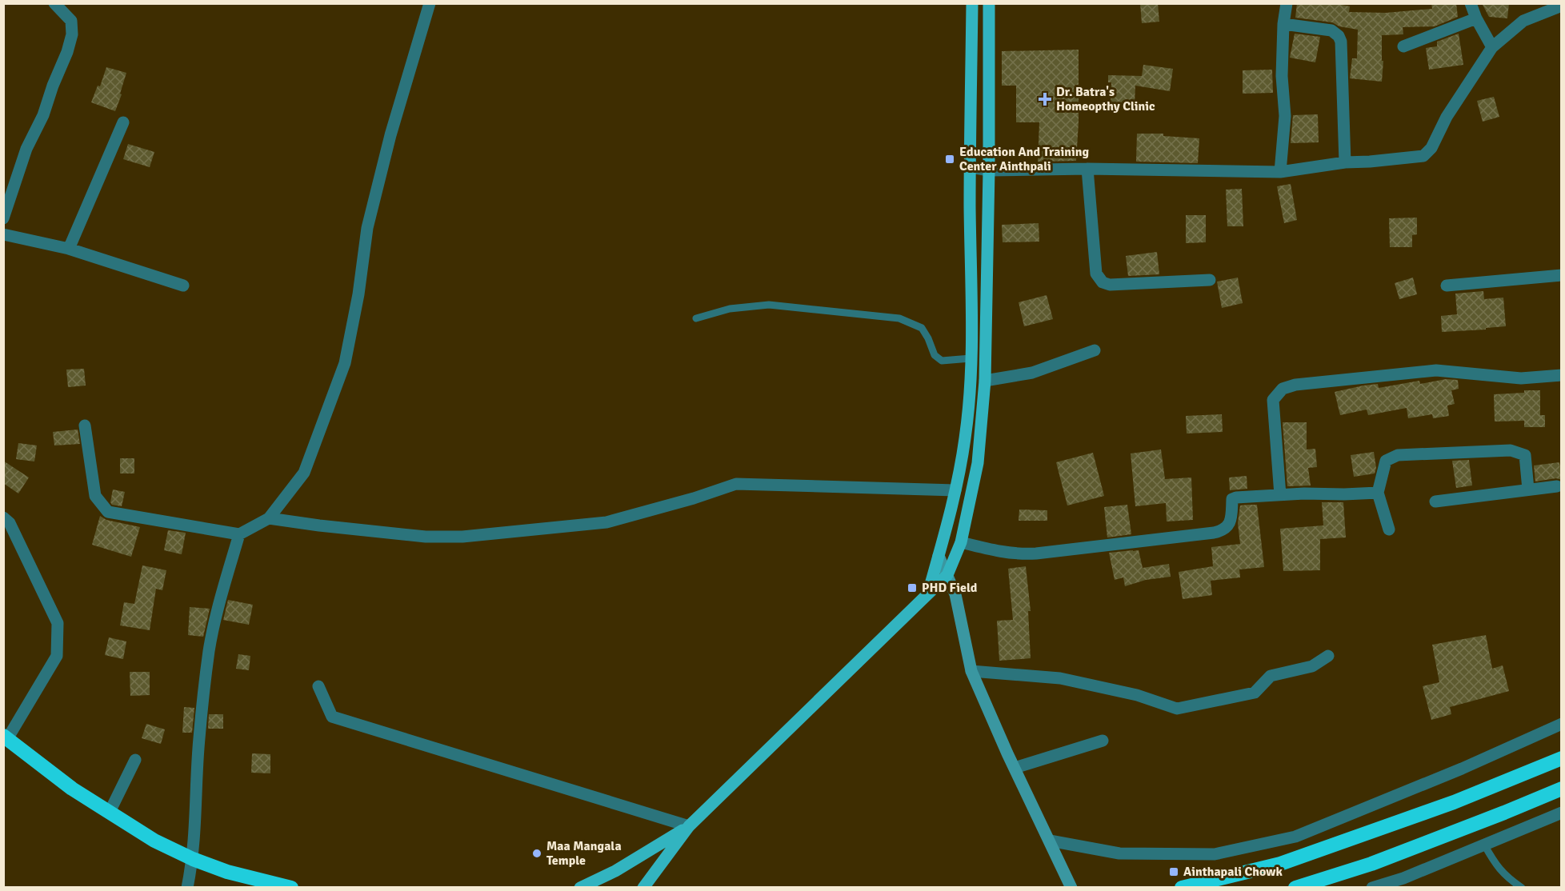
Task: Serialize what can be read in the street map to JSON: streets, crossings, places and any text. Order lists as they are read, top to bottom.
{
  "places": {
    "health": ["Dr. Batra's Homeopthy Clinic"],
    "transit": ["Education And Training Center Ainthpali", "PHD Field", "Ainthapali Chowk"],
    "other": ["Maa Mangala Temple"]
  }
}
